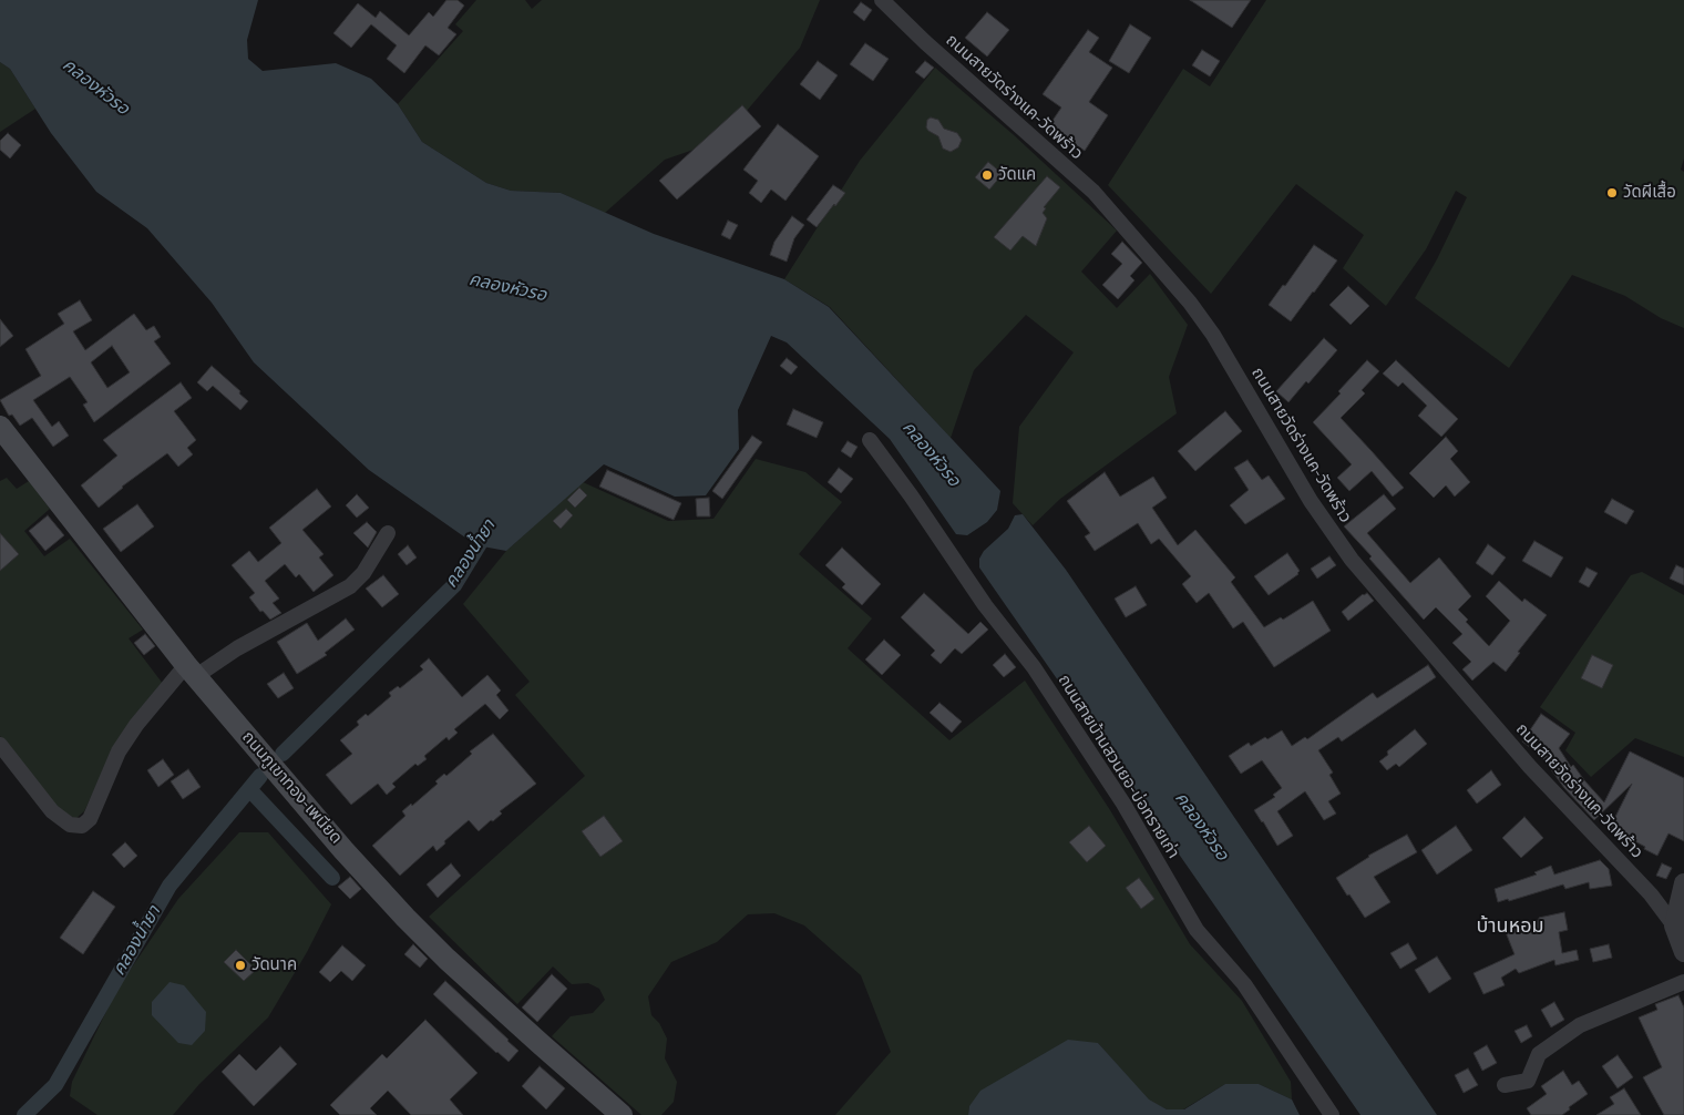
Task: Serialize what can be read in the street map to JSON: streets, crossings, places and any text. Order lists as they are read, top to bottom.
{
  "streets": {
    "main road": ["ถนนภูเขาทอง-เพนียด"],
    "street": ["ถนนสายวัดร่างแค-วัดพร้าว", "ถนนสายบ้านสวนยอ-บ่อทรายเก่า"]
  },
  "districts": ["บ้านหอม"],
  "water": ["คลองหัวรอ", "คลองน้ำยา"],
  "places": ["วัดแค", "วัดผีเสื้อ", "วัดนาค"]
}
